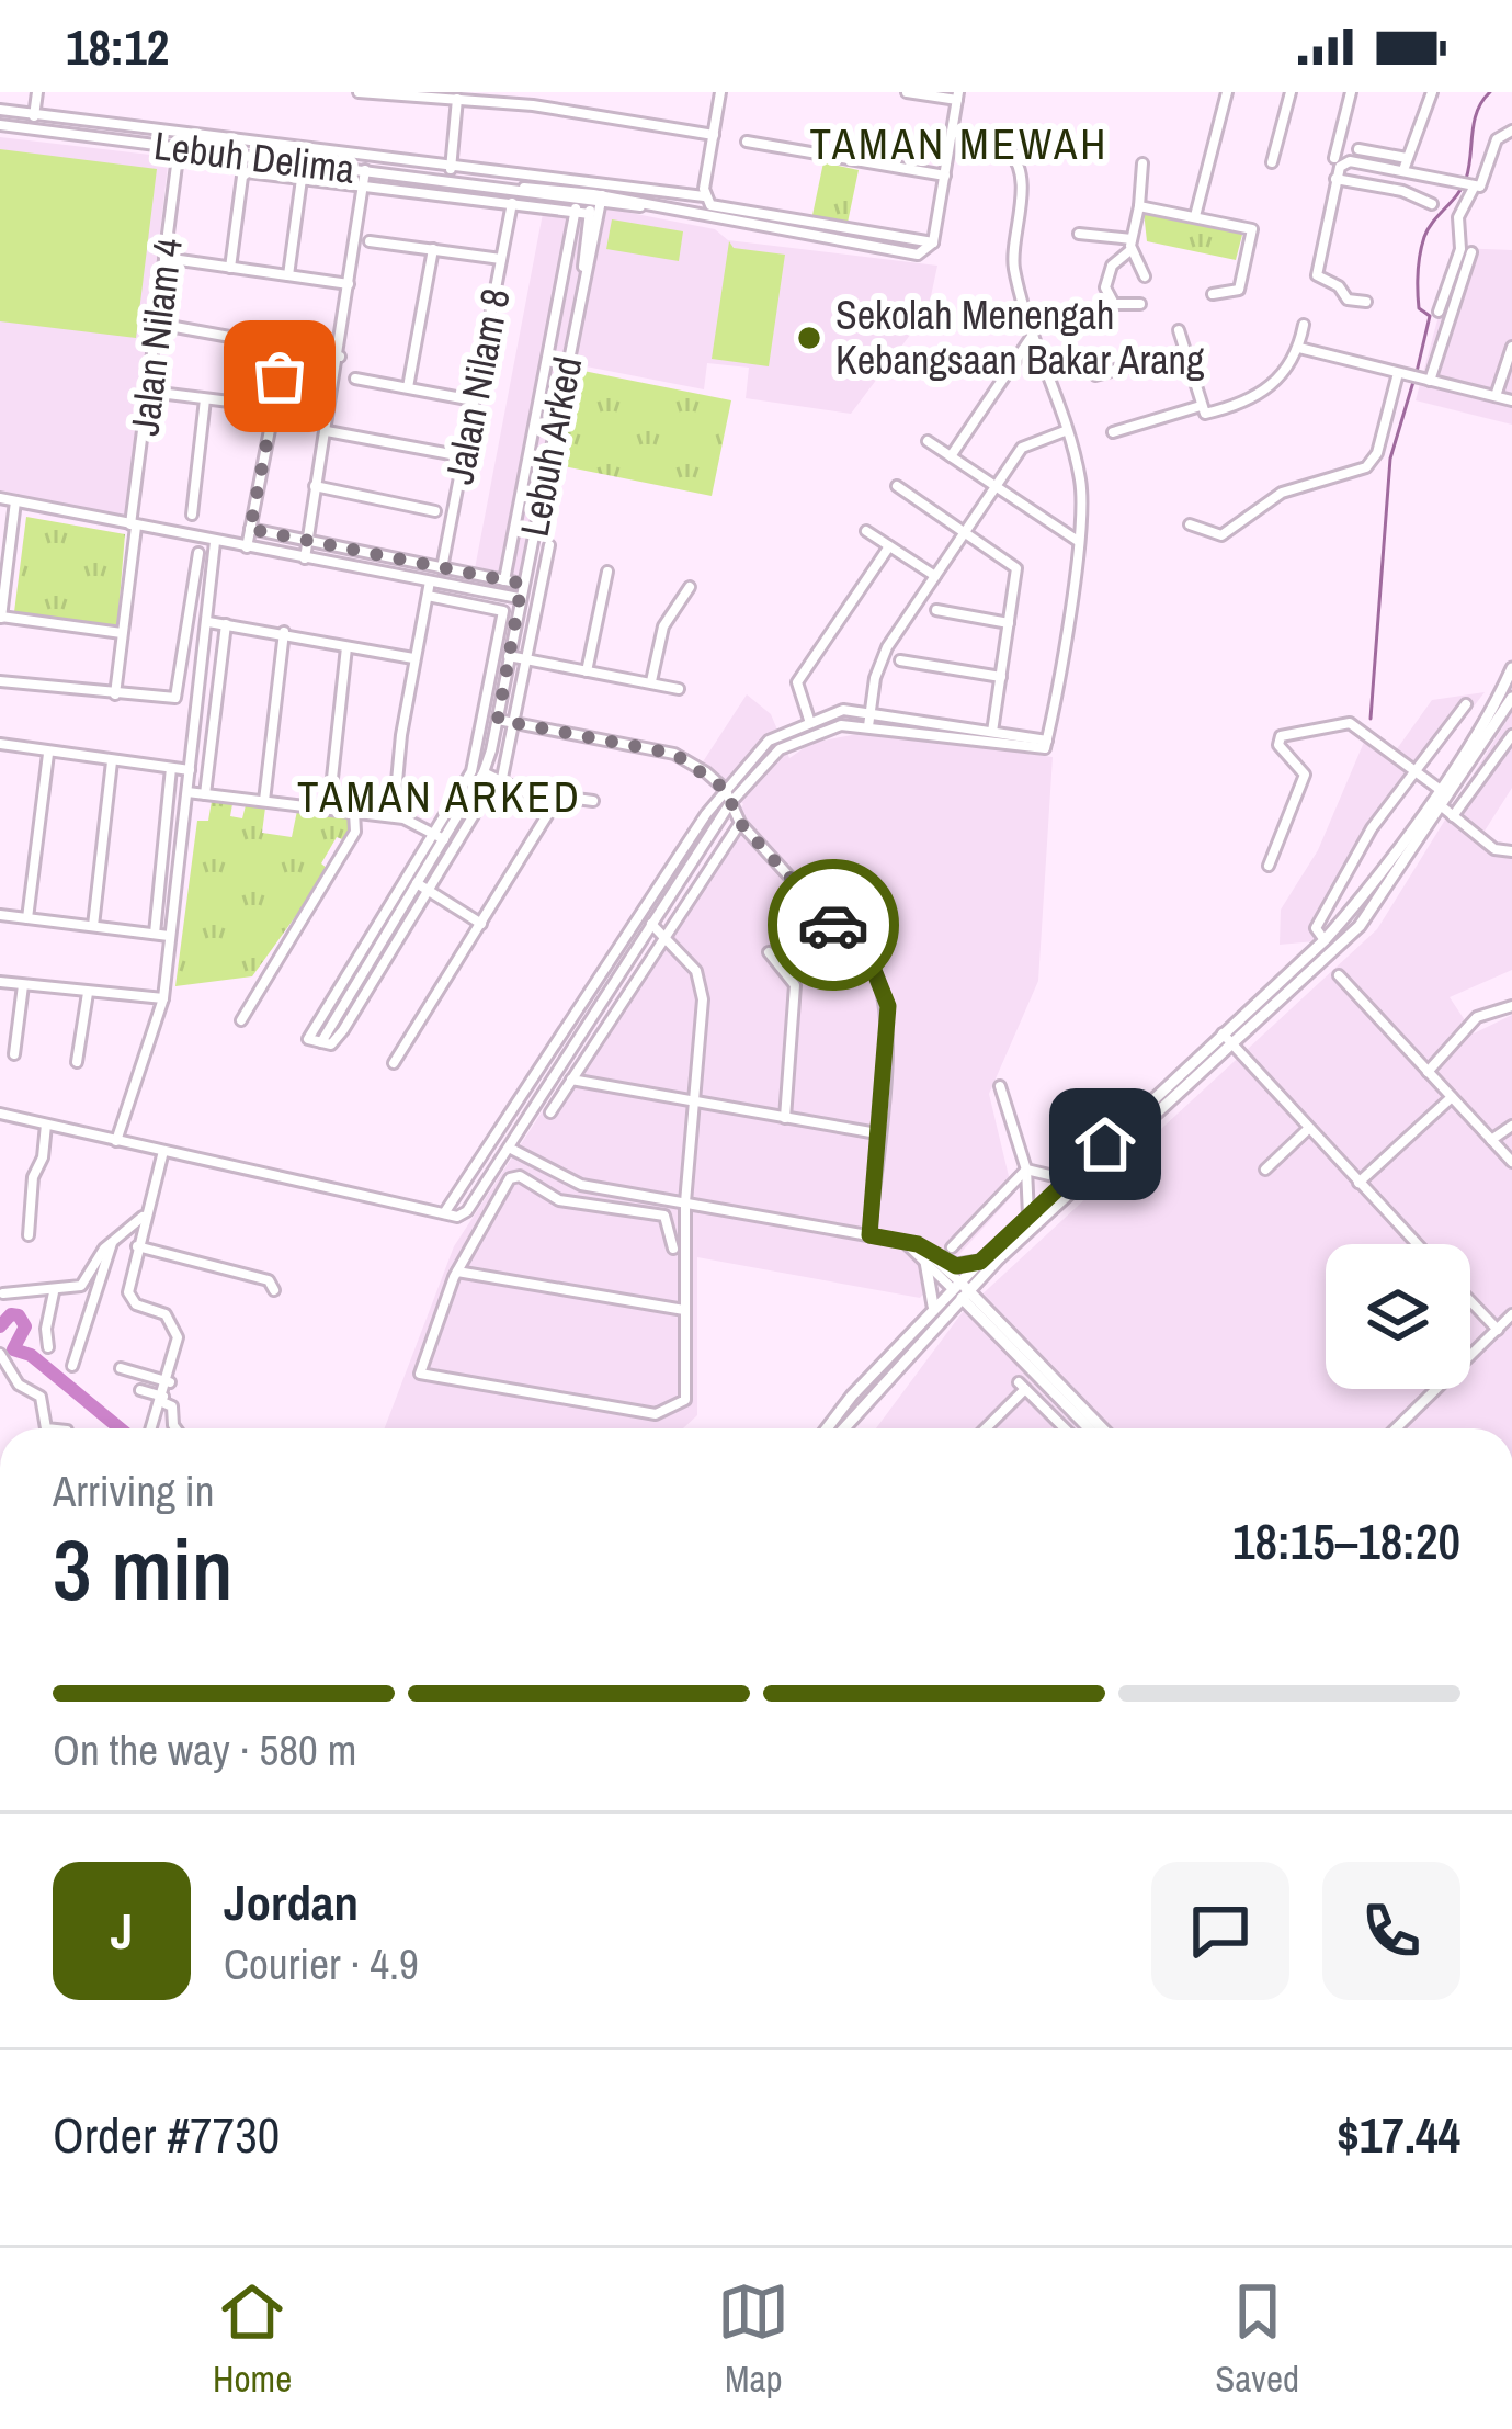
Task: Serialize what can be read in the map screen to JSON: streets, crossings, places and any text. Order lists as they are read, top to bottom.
{
  "streets": {
    "street": [
      "Lebuh Delima",
      "Jalan Nilam 4",
      "Jalan Nilam 8",
      "Lebuh Arked"
    ]
  },
  "crossings": [
    ["Lebuh Delima", "Jalan Nilam 4"],
    ["Lebuh Delima", "Jalan Nilam 8"],
    ["Lebuh Delima", "Lebuh Arked"]
  ],
  "districts": ["TAMAN MEWAH", "TAMAN ARKED"],
  "places": ["Sekolah Menengah Kebangsaan Bakar Arang"],
  "page": {
    "status": "18:12",
    "heading": ["3 min", "Arriving in", "18:15–18:20"],
    "panel": [
      "Jordan",
      "Courier · 4.9",
      "Order #7730",
      "$17.44"
    ],
    "bar": "On the way · 580 m",
    "round": "J",
    "tabs": ["Home", "Map", "Saved"]
  }
}
